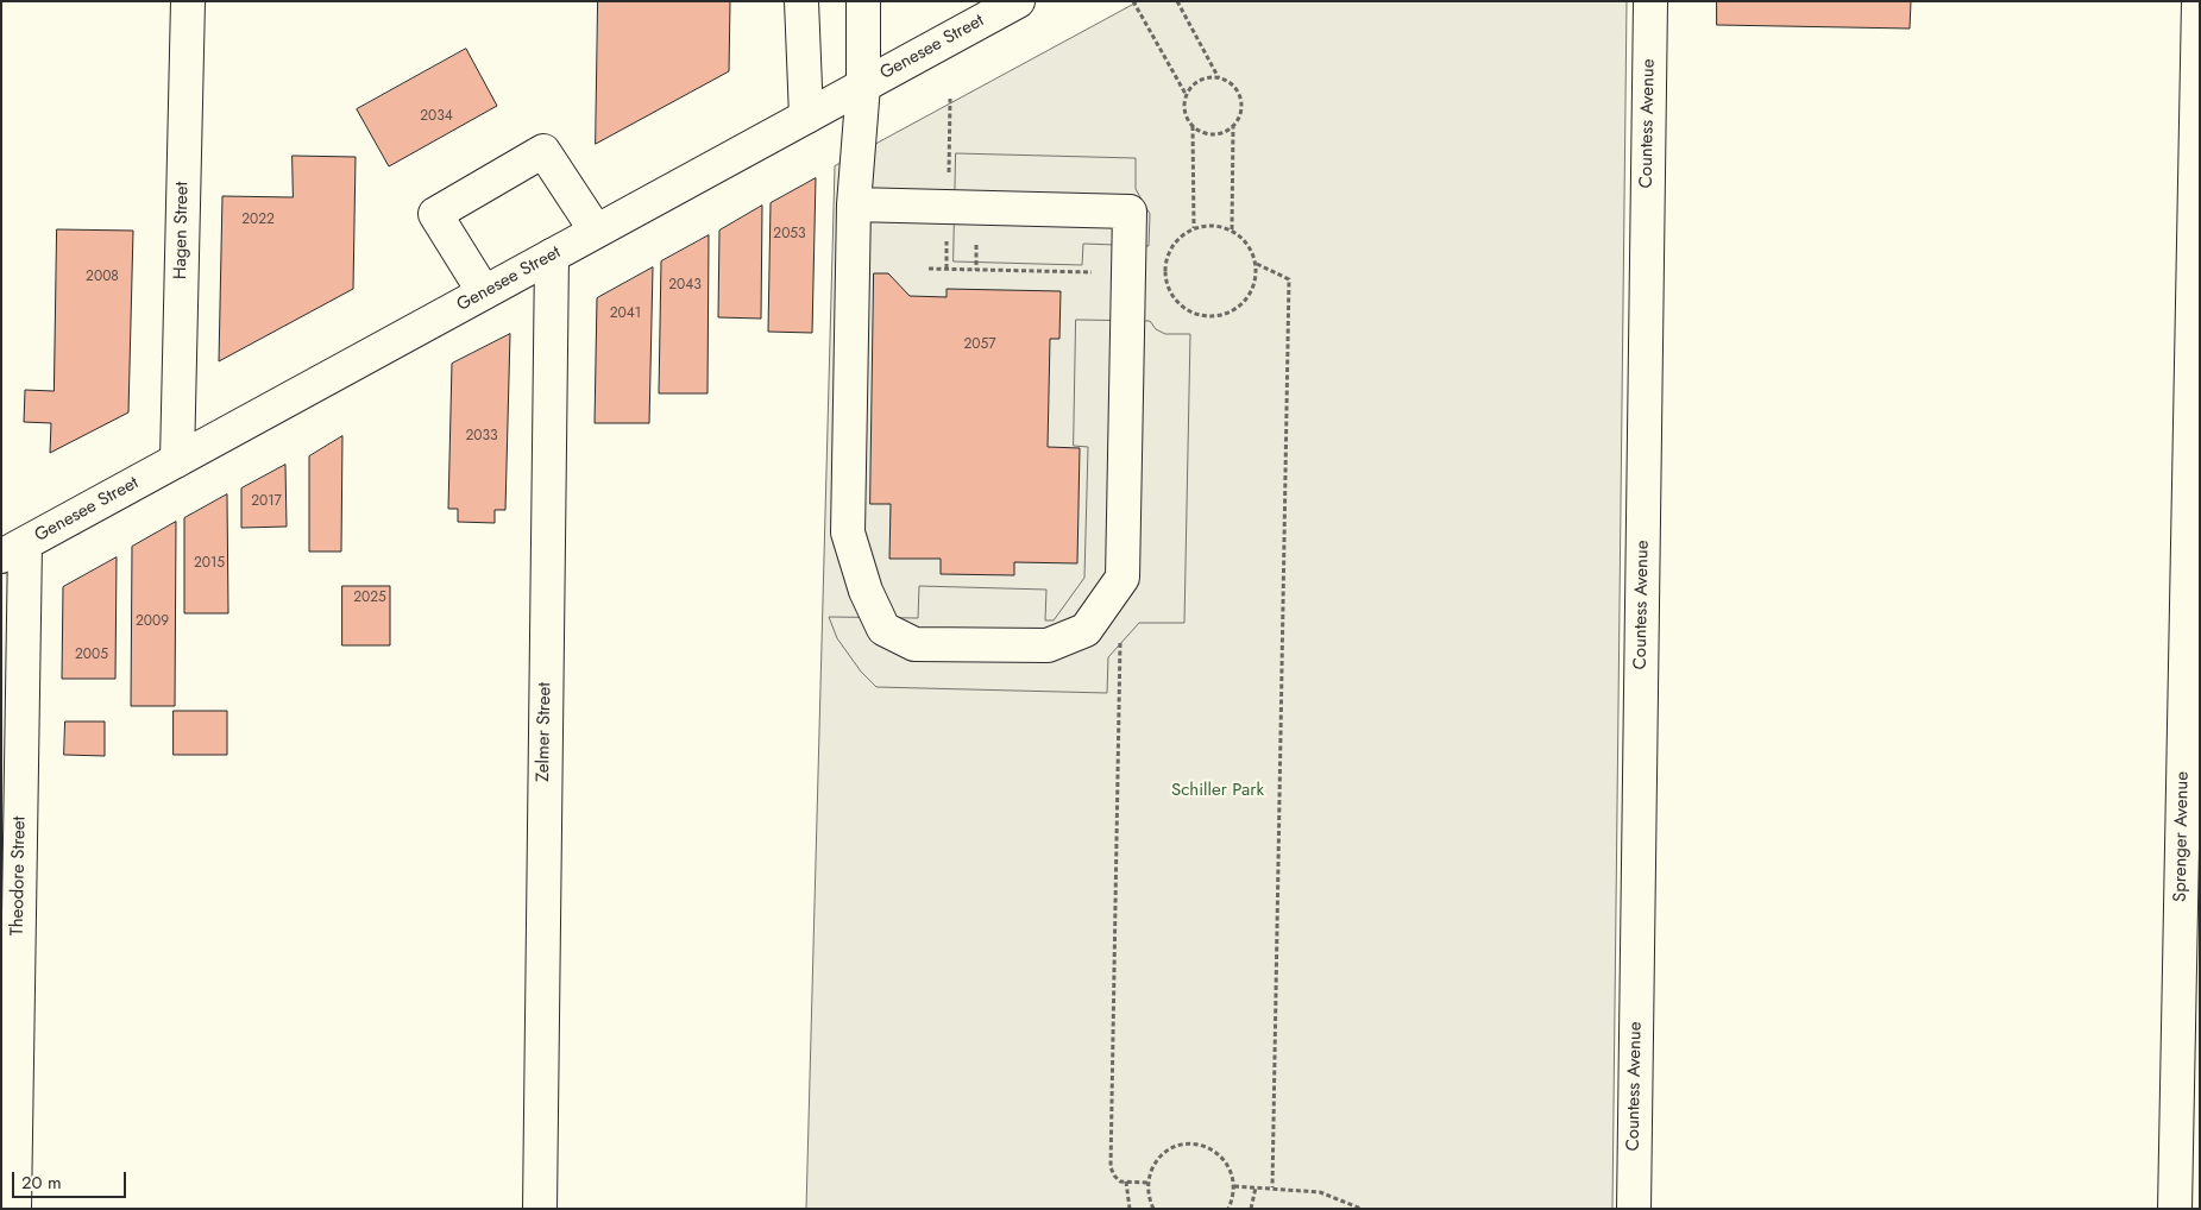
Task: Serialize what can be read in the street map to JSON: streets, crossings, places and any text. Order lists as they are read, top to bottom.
{
  "streets": {
    "street": [
      "Genesee Street",
      "Countess Avenue",
      "Hagen Street",
      "Zelmer Street",
      "Sprenger Avenue",
      "Theodore Street"
    ]
  },
  "crossings": [
    ["Genesee Street", "Hagen Street"],
    ["Genesee Street", "Zelmer Street"],
    ["Genesee Street", "Theodore Street"]
  ],
  "parks": ["Schiller Park"],
  "house_numbers": [
    "2034",
    "2022",
    "2053",
    "2008",
    "2043",
    "2041",
    "2057",
    "2033",
    "2017",
    "2015",
    "2025",
    "2009",
    "2005"
  ],
  "scale_bar": "20 m"
}
